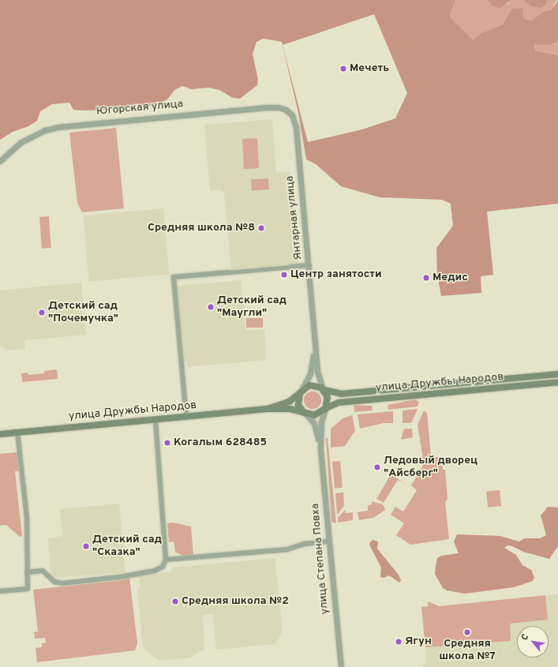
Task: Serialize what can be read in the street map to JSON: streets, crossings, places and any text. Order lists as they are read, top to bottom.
{
  "streets": {
    "main road": ["улица Дружбы Народов"],
    "street": ["Югорская улица", "Янтарная улица", "улица Степана Повха"]
  },
  "crossings": [
    ["Югорская улица", "Янтарная улица"]
  ],
  "places": [
    "Мечеть",
    "Средняя школа №8",
    "Центр занятости",
    "Медис",
    "Детский сад \"Маугли\"",
    "Детский сад \"Почемучка\"",
    "Когалым 628485",
    "Ледовый дворец \"Айсберг\"",
    "Детский сад \"Сказка\"",
    "Средняя школа №2",
    "Средняя школа №7",
    "Ягун"
  ],
  "north": "top left"
}
